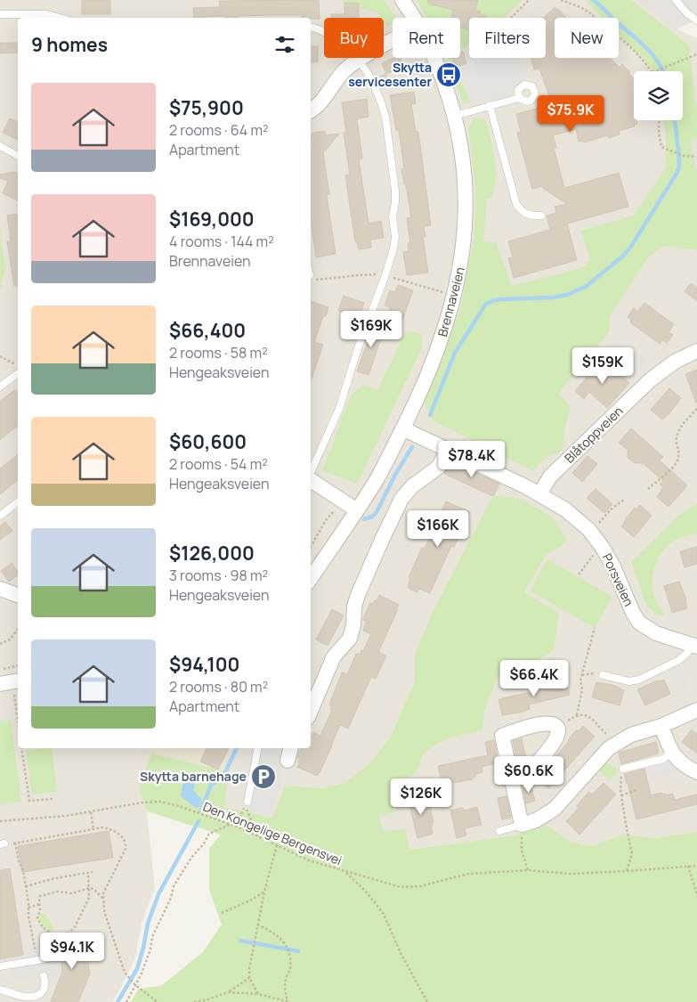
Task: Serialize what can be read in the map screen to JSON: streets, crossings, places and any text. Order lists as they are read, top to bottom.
{
  "streets": {
    "street": ["Brennaveien", "Blåtoppveien", "Porsveien"],
    "path": ["Den Kongelige Bergensvei"]
  },
  "crossings": [
    ["Brennaveien", "Porsveien"],
    ["Blåtoppveien", "Porsveien"]
  ],
  "places": {
    "bus stop": ["Skytta servicesenter"],
    "parking": ["Skytta barnehage"]
  },
  "page": {
    "chip": [
      "Buy",
      "Rent",
      "Filters",
      "New"
    ],
    "heading": "9 homes",
    "list": [
      {
        "name": "$75,900",
        "note": "2 rooms · 64 m² · Apartment"
      },
      {
        "name": "$169,000",
        "note": "4 rooms · 144 m² · Brennaveien"
      },
      {
        "name": "$66,400",
        "note": "2 rooms · 58 m² · Hengeaksveien"
      },
      {
        "name": "$60,600",
        "note": "2 rooms · 54 m² · Hengeaksveien"
      },
      {
        "name": "$126,000",
        "note": "3 rooms · 98 m² · Hengeaksveien"
      },
      {
        "name": "$94,100",
        "note": "2 rooms · 80 m² · Apartment"
      }
    ],
    "price": [
      "$75.9K",
      "$169K",
      "$159K",
      "$78.4K",
      "$166K",
      "$66.4K",
      "$60.6K",
      "$126K",
      "$94.1K"
    ]
  }
}
